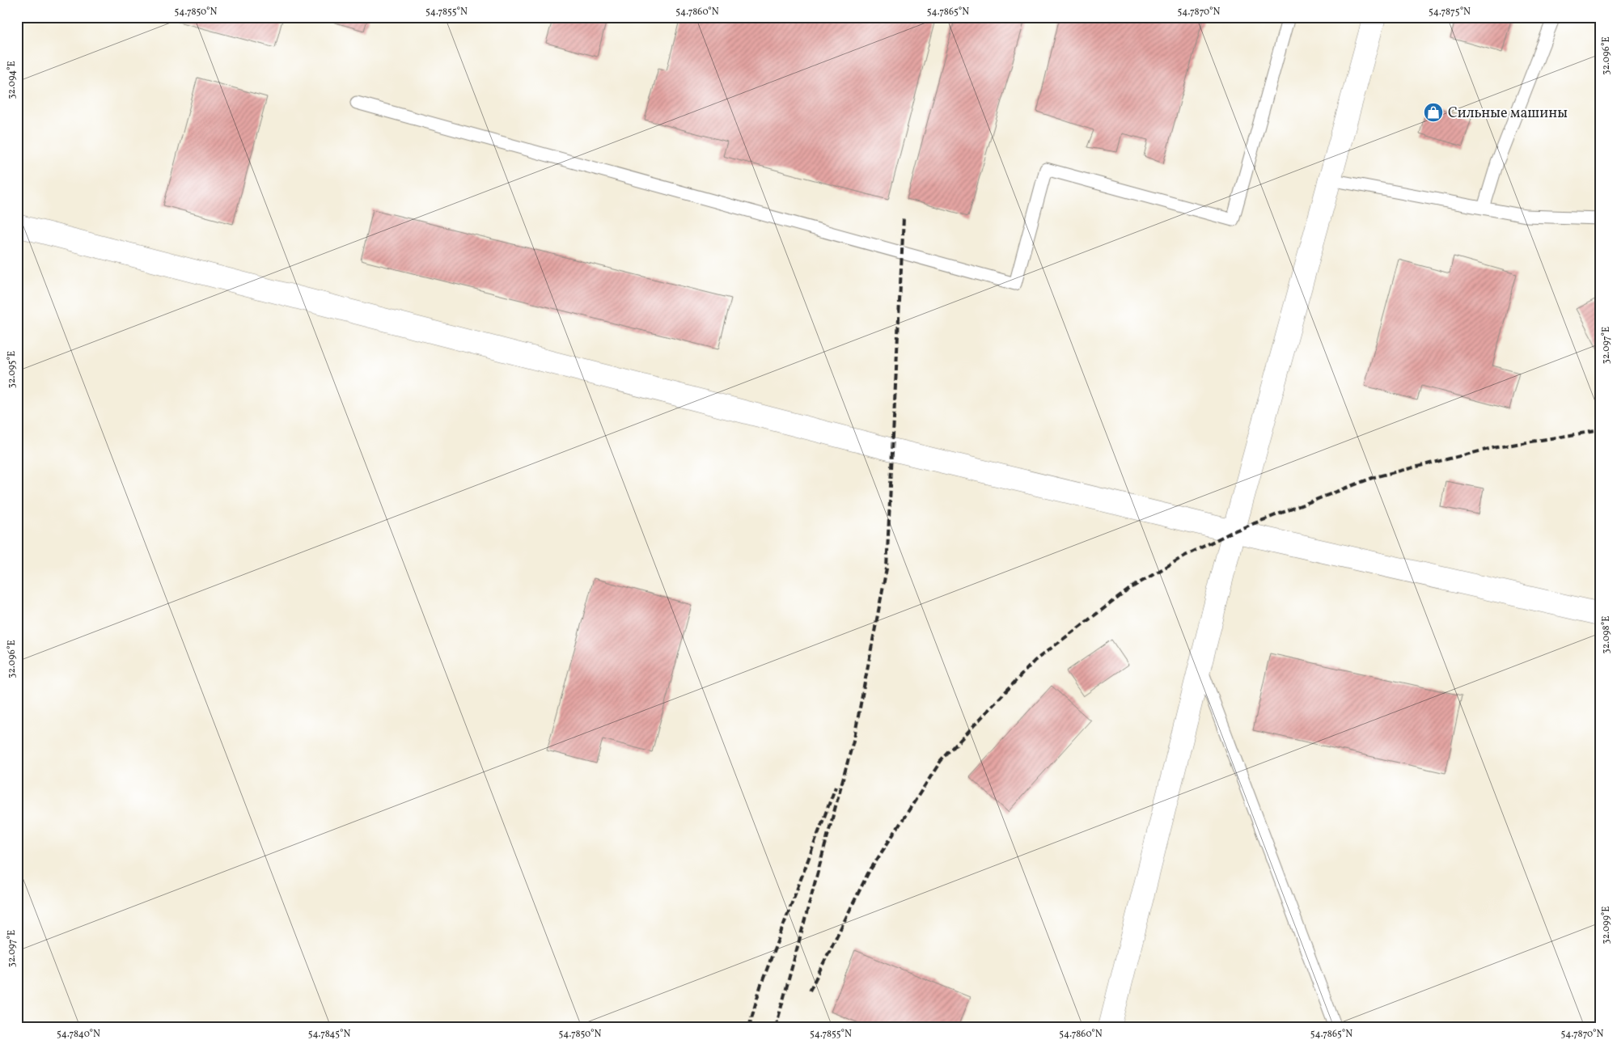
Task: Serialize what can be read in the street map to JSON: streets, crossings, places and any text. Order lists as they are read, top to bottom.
{
  "places": {
    "shop": ["Сильные машины"]
  },
  "coordinates": [
    "54.7850°N",
    "54.7855°N",
    "54.7860°N",
    "54.7865°N",
    "54.7870°N",
    "54.7875°N",
    "32.096°E",
    "32.094°E",
    "32.097°E",
    "32.095°E",
    "32.098°E",
    "32.099°E",
    "54.7840°N",
    "54.7845°N"
  ]
}
